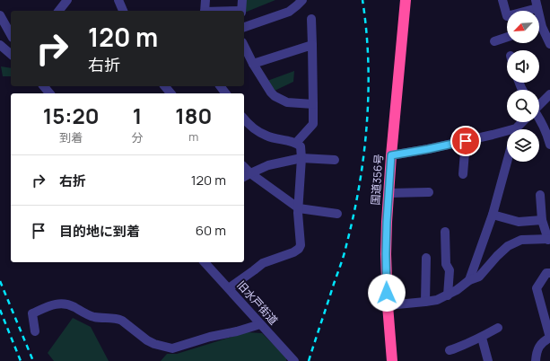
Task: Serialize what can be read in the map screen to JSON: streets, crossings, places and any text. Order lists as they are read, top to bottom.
{
  "streets": {
    "highway": ["国道356号"],
    "street": ["旧水戸街道"]
  },
  "north": "bottom left",
  "page": {
    "turn": ["120 m", "右折"],
    "eta": [
      "15:20",
      "到着",
      "1",
      "分",
      "180",
      "m"
    ],
    "list": [
      {
        "name": "右折",
        "value": "120 m"
      },
      {
        "name": "目的地に到着",
        "value": "60 m"
      }
    ]
  }
}
